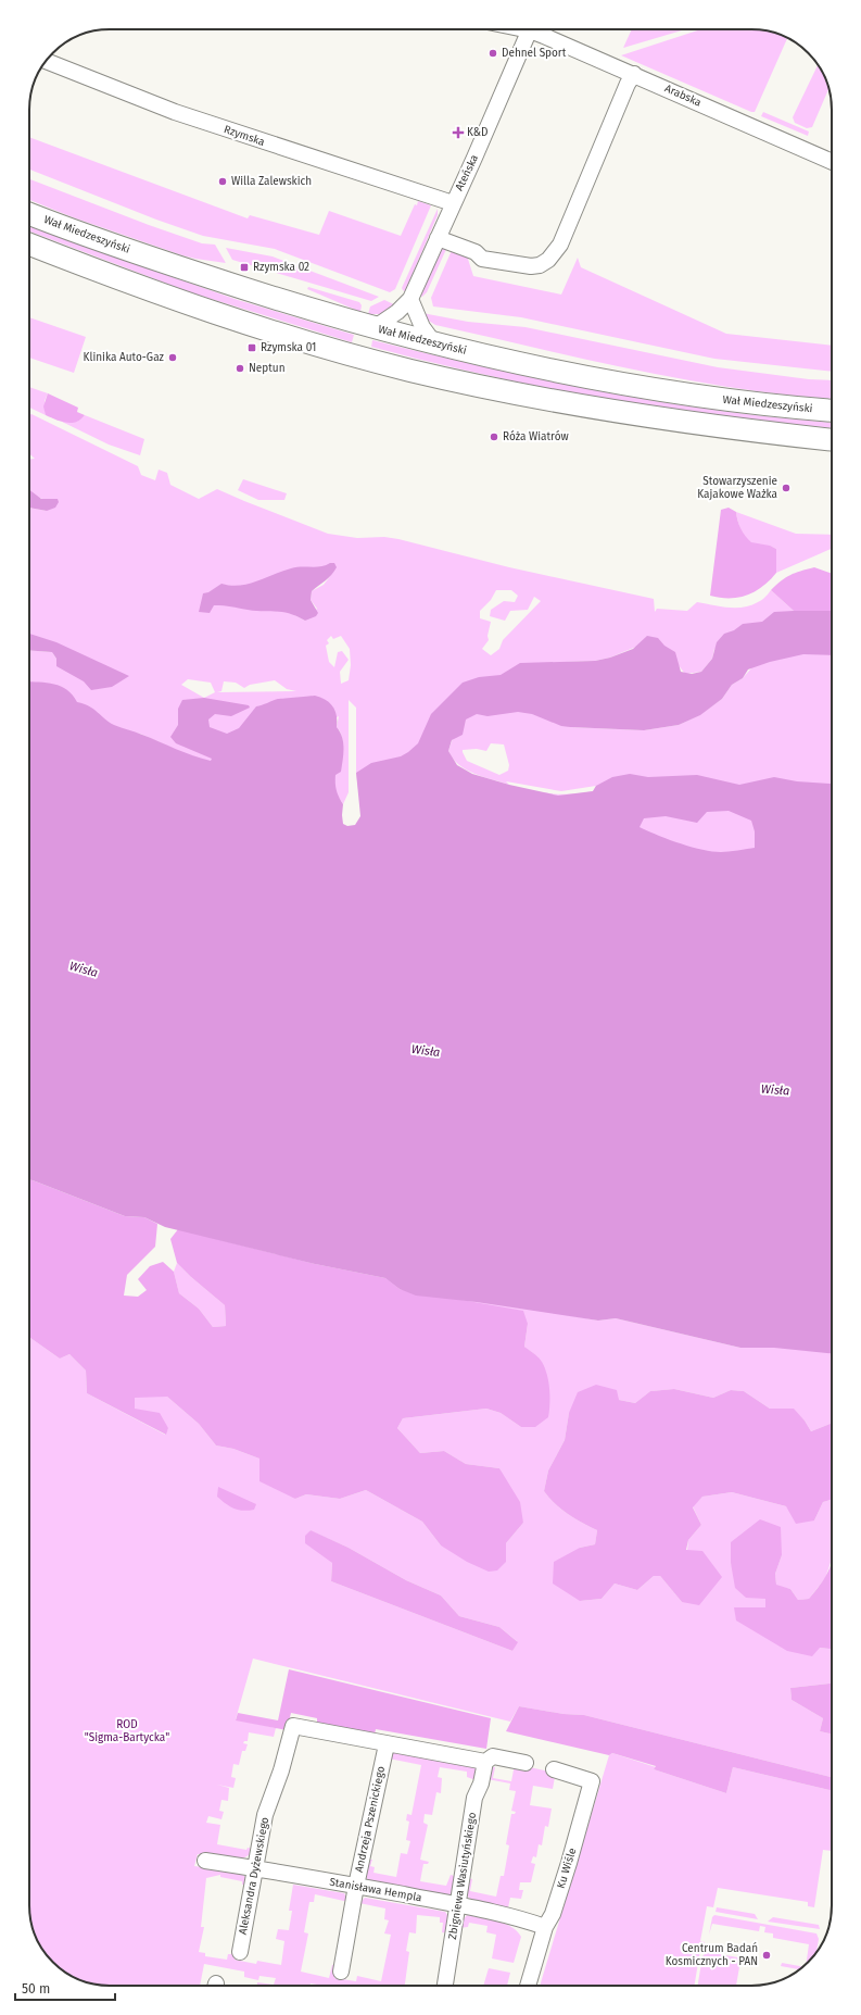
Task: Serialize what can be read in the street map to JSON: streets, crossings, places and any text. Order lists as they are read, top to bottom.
{
  "streets": {
    "main road": ["Wał Miedzeszyński"],
    "street": [
      "Arabska",
      "Rzymska",
      "Ateńska",
      "Andrzeja Pszenickiego",
      "Ku Wiśle",
      "Aleksandra Dyżewskiego",
      "Zbigniewa Wasiutyńskiego",
      "Stanisława Hempla"
    ]
  },
  "crossings": [
    ["Rzymska", "Ateńska"],
    ["Ateńska", "Wał Miedzeszyński"],
    ["Andrzeja Pszenickiego", "Aleksandra Dyżewskiego"],
    ["Andrzeja Pszenickiego", "Stanisława Hempla"],
    ["Ku Wiśle", "Stanisława Hempla"],
    ["Aleksandra Dyżewskiego", "Stanisława Hempla"],
    ["Zbigniewa Wasiutyńskiego", "Stanisława Hempla"]
  ],
  "water": ["Wisła"],
  "parks": ["ROD \"Sigma-Bartycka\""],
  "places": {
    "other": [
      "Dehnel Sport",
      "Willa Zalewskich",
      "Klinika Auto-Gaz",
      "Neptun",
      "Róża Wiatrów",
      "Stowarzyszenie Kajakowe Ważka",
      "Centrum Badań Kosmicznych - PAN"
    ],
    "health": ["K&D"],
    "transit": ["Rzymska 02", "Rzymska 01"]
  },
  "scale_bar": "50 m"
}
